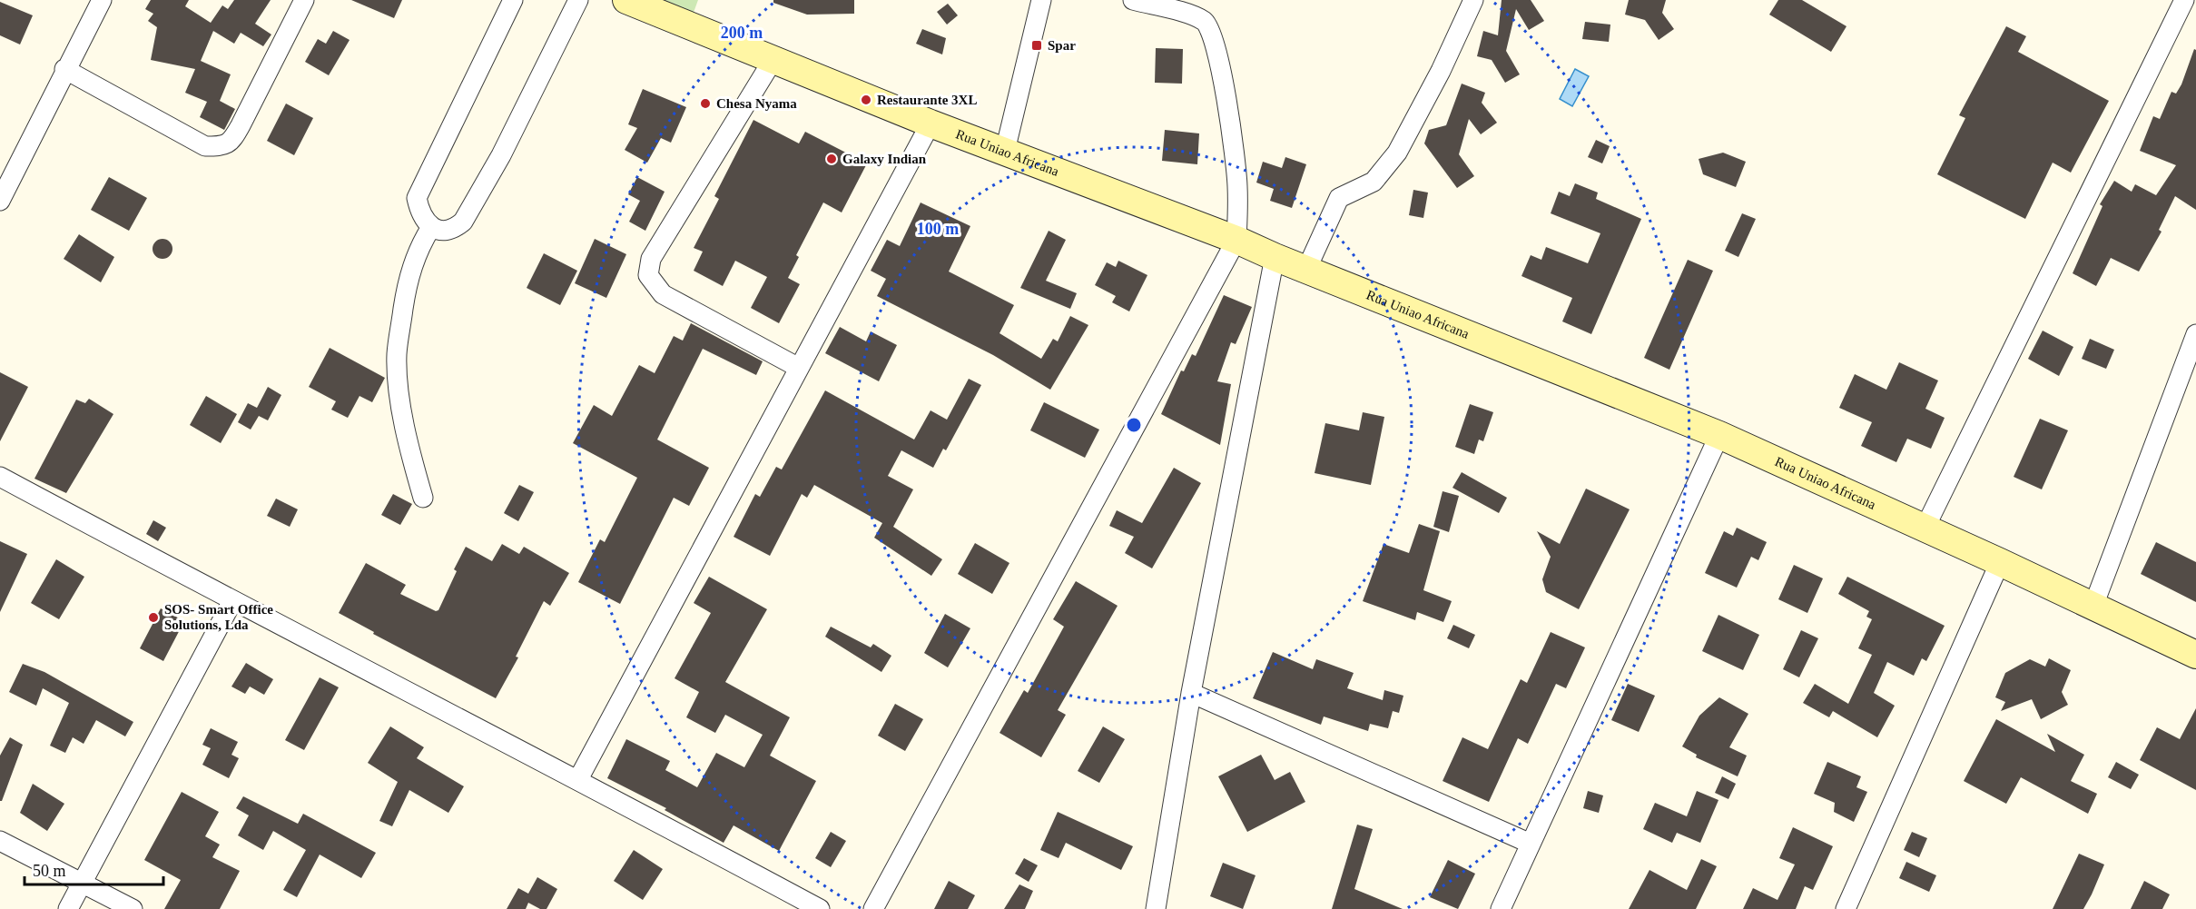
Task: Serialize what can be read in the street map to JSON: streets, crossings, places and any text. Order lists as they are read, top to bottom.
{
  "streets": {
    "main road": ["Rua Uniao Africana"]
  },
  "places": {
    "transit": ["Spar"],
    "other": [
      "Restaurante 3XL",
      "Chesa Nyama",
      "Galaxy Indian",
      "SOS- Smart Office Solutions, Lda"
    ]
  },
  "scale_bar": "50 m",
  "rings": ["200 m", "100 m"]
}
